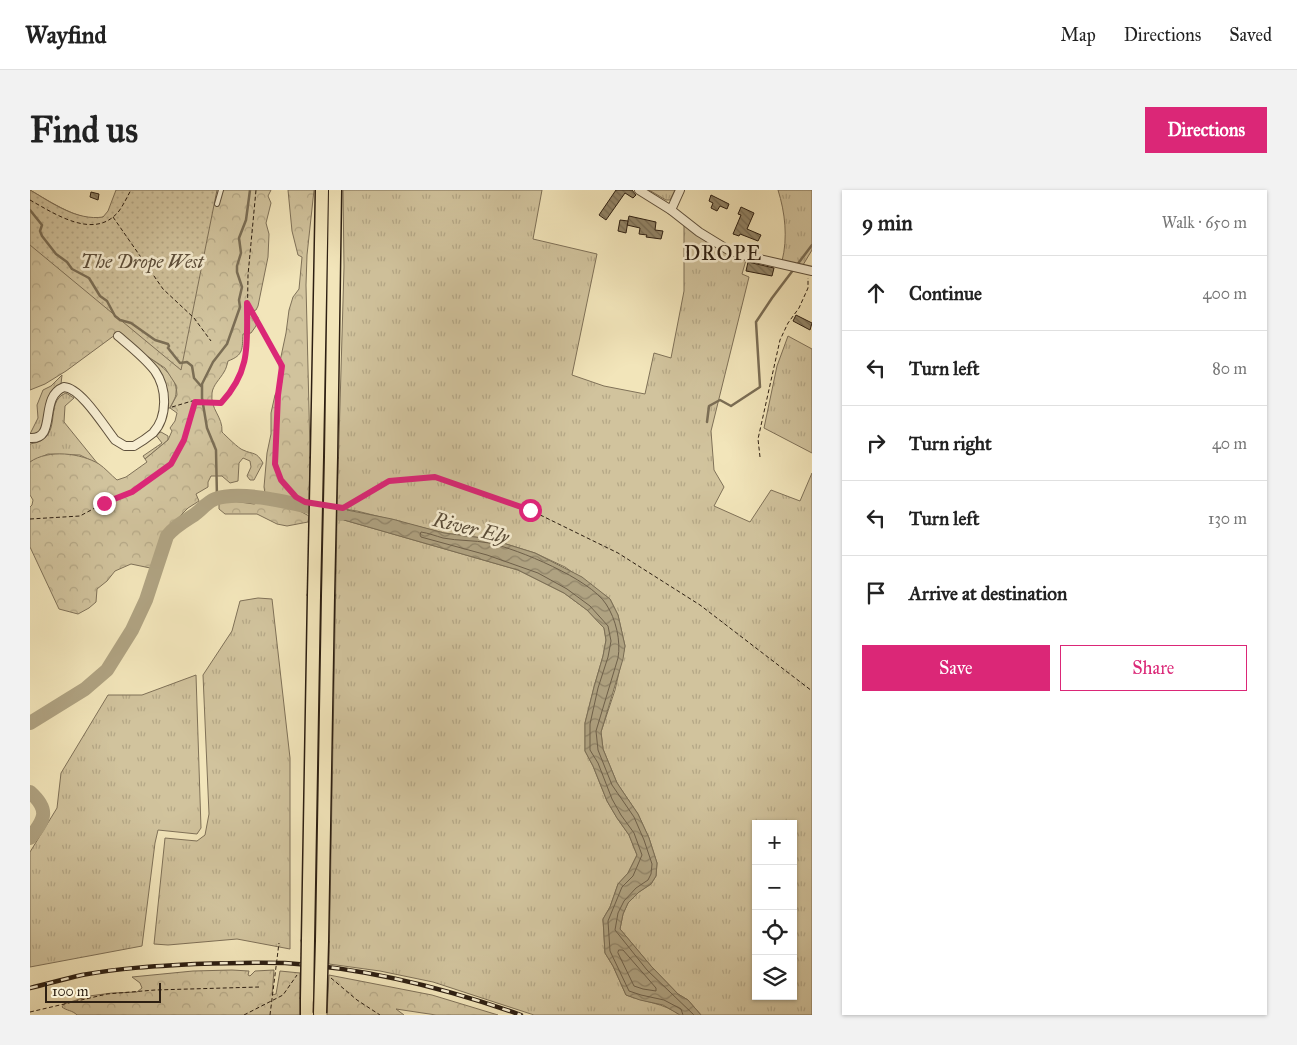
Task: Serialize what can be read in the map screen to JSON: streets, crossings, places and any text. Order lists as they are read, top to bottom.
{
  "districts": ["DROPE"],
  "water": ["River Ely"],
  "parks": ["The Drope West"],
  "scale_bar": "100 m",
  "page": {
    "header": "Wayfind",
    "nav": ["Map", "Directions", "Saved"],
    "buttons": [
      "Directions",
      ["Save", "Share"]
    ],
    "title": "Find us",
    "heading": ["9 min", "Walk · 650 m"],
    "list": [
      ["Continue", "400 m"],
      ["Turn left", "80 m"],
      ["Turn right", "40 m"],
      ["Turn left", "130 m"],
      "Arrive at destination"
    ],
    "map_buttons": ["+", "−"],
    "scale": "100 m"
  }
}
